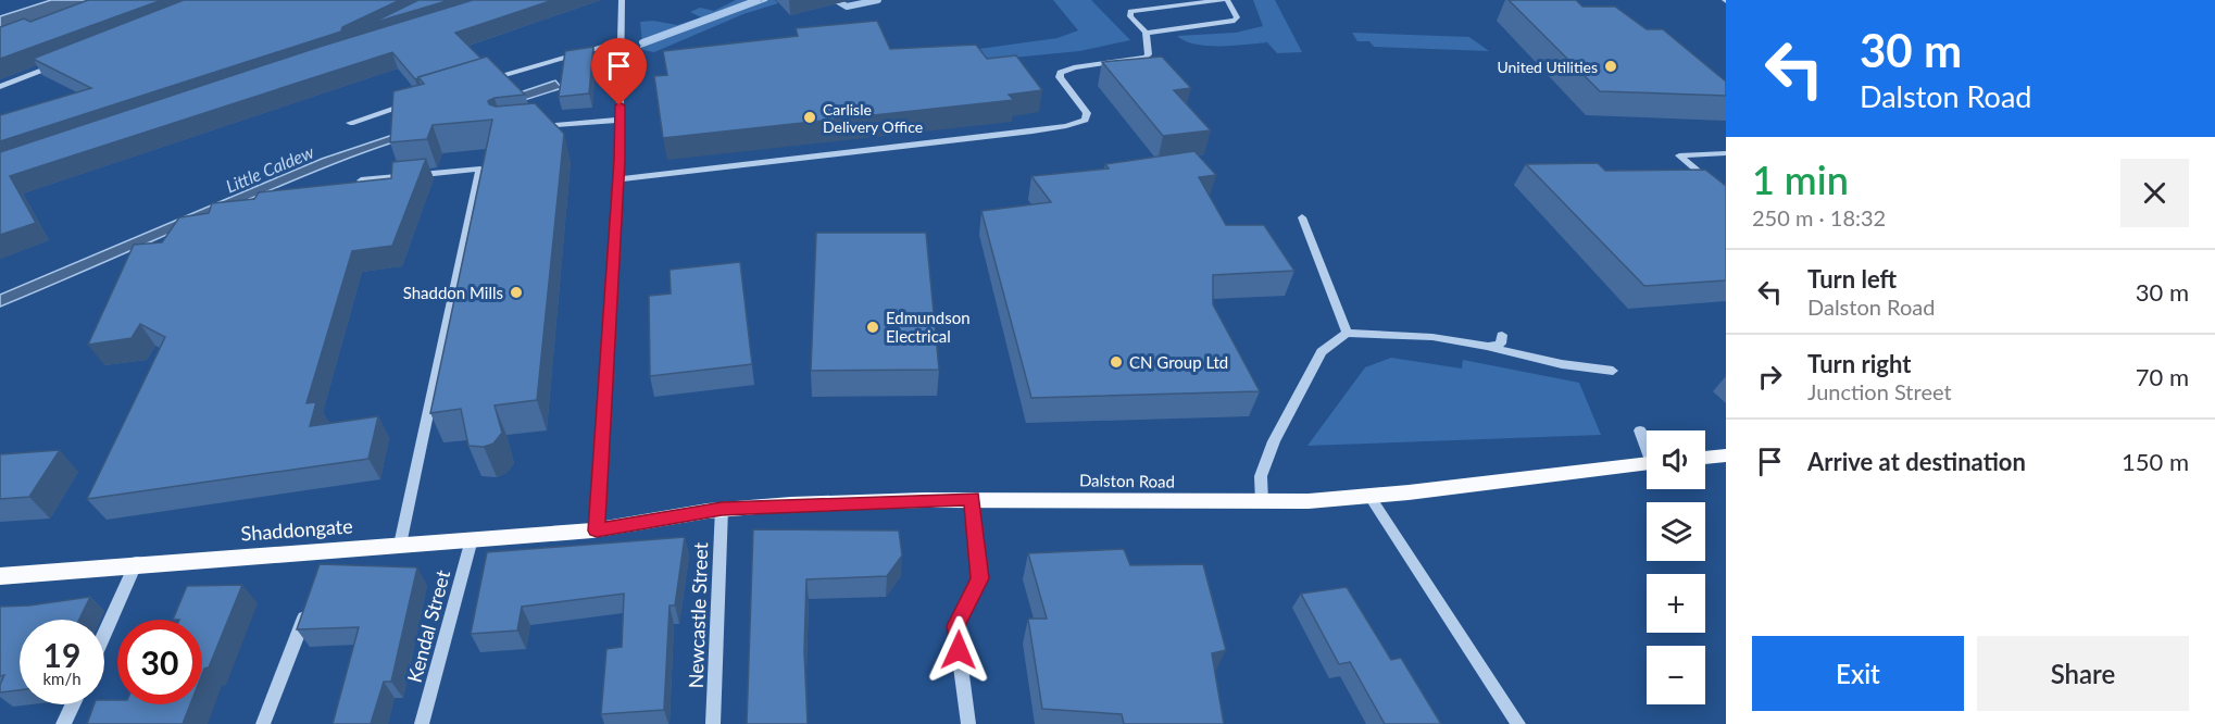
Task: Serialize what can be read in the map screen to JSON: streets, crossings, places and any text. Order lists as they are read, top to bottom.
{
  "streets": {
    "main road": ["Dalston Road", "Shaddongate"],
    "street": ["Newcastle Street", "Kendal Street"]
  },
  "crossings": [
    ["Dalston Road", "Shaddongate"],
    ["Dalston Road", "Newcastle Street"],
    ["Shaddongate", "Kendal Street"]
  ],
  "water": ["Little Caldew"],
  "places": [
    "United Utilities",
    "Carlisle Delivery Office",
    "Shaddon Mills",
    "Edmundson Electrical",
    "CN Group Ltd"
  ],
  "page": {
    "turn": ["30 m", "Dalston Road"],
    "heading": ["1 min", "250 m · 18:32"],
    "list": [
      {
        "name": "Turn left",
        "note": "Dalston Road",
        "value": "30 m"
      },
      {
        "name": "Turn right",
        "note": "Junction Street",
        "value": "70 m"
      },
      {
        "name": "Arrive at destination",
        "value": "150 m"
      }
    ],
    "map_buttons": ["+", "−"],
    "speed": "19 km/h",
    "limit": "30",
    "buttons": ["Exit", "Share"]
  }
}
